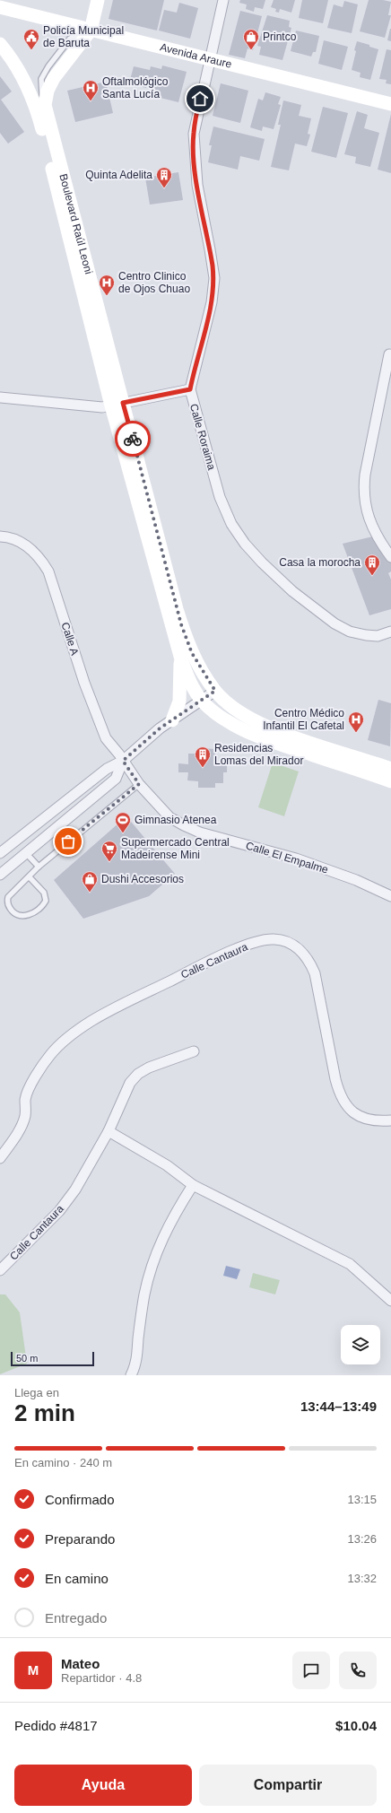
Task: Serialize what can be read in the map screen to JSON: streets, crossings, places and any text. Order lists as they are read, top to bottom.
{
  "streets": {
    "street": [
      "Avenida Araure",
      "Boulevard Raúl Leoni",
      "Calle Roraima",
      "Calle A",
      "Calle El Empalme",
      "Calle Cantaura"
    ]
  },
  "crossings": [
    ["Avenida Araure", "Boulevard Raúl Leoni"],
    ["Avenida Araure", "Calle Roraima"],
    ["Calle A", "Calle El Empalme"]
  ],
  "places": {
    "public building": ["Policía Municipal de Baruta"],
    "shop": ["Printco", "Dushi Accesorios"],
    "hospital": ["Oftalmológico Santa Lucía", "Centro Clinico de Ojos Chuao", "Centro Médico Infantil El Cafetal"],
    "building": ["Quinta Adelita", "Casa la morocha", "Residencias Lomas del Mirador"],
    "sports": ["Gimnasio Atenea"],
    "supermarket": ["Supermercado Central Madeirense Mini"]
  },
  "scale_bar": "50 m",
  "page": {
    "scale": "50 m",
    "heading": ["2 min", "Llega en", "13:44–13:49"],
    "panel": [
      "Mateo",
      "Repartidor · 4.8",
      "Pedido #4817",
      "$10.04"
    ],
    "bar": "En camino · 240 m",
    "list": [
      ["Confirmado", "13:15"],
      ["Preparando", "13:26"],
      ["En camino", "13:32"],
      "Entregado"
    ],
    "round": "M",
    "buttons": ["Ayuda", "Compartir"]
  }
}
